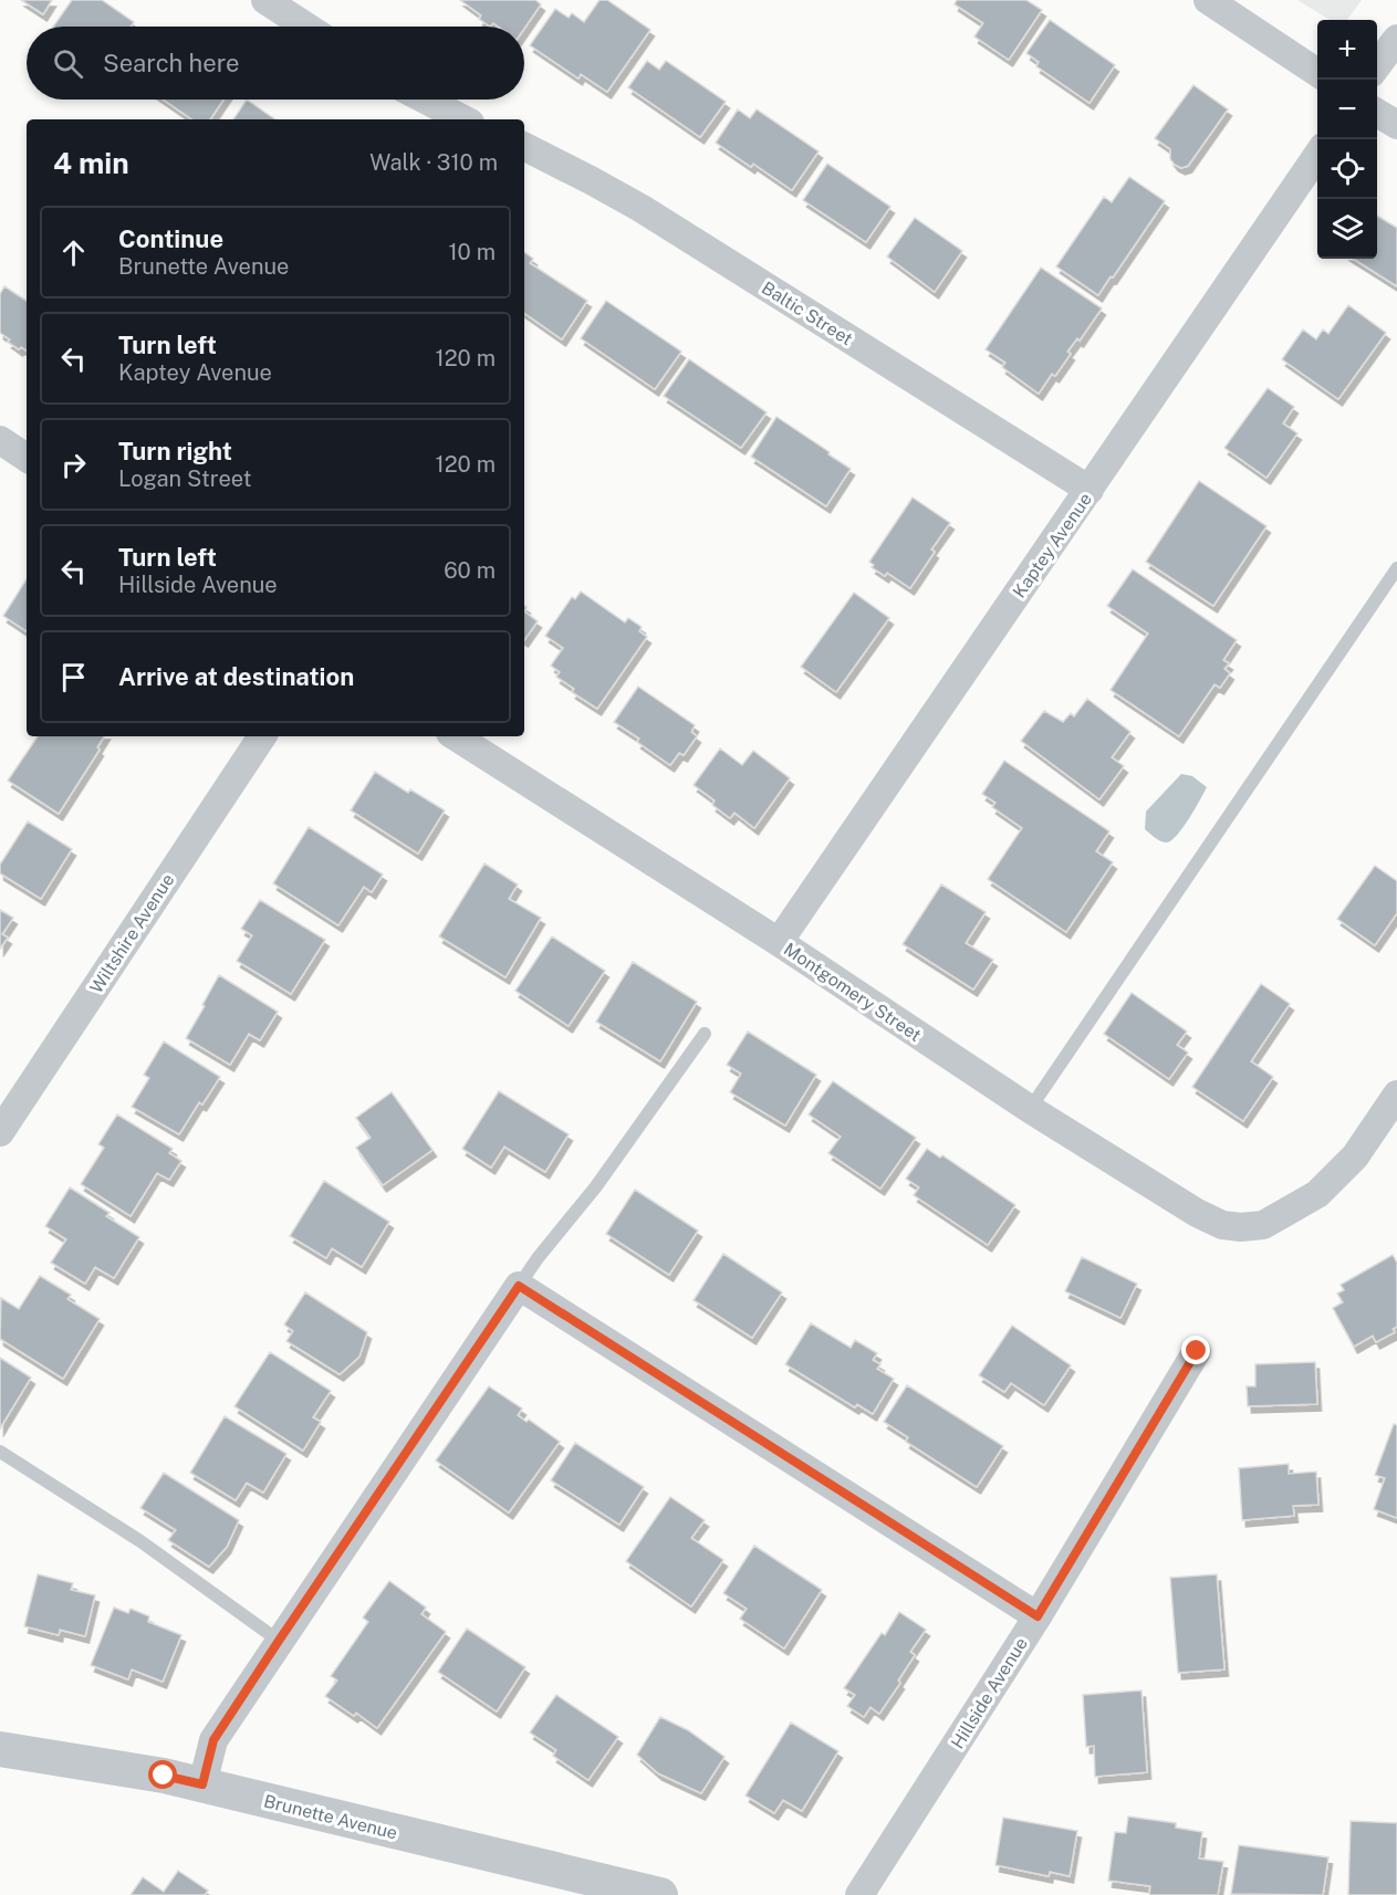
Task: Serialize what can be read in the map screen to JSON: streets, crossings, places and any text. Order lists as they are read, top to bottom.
{
  "streets": {
    "street": [
      "Baltic Street",
      "Kaptey Avenue",
      "Wiltshire Avenue",
      "Montgomery Street",
      "Hillside Avenue",
      "Brunette Avenue"
    ]
  },
  "crossings": [
    ["Baltic Street", "Kaptey Avenue"],
    ["Kaptey Avenue", "Montgomery Street"]
  ],
  "page": {
    "map_buttons": ["+", "−"],
    "search": "Search here",
    "heading": ["4 min", "Walk · 310 m"],
    "list": [
      ["Continue", "Brunette Avenue", "10 m"],
      ["Turn left", "Kaptey Avenue", "120 m"],
      ["Turn right", "Logan Street", "120 m"],
      ["Turn left", "Hillside Avenue", "60 m"],
      "Arrive at destination"
    ]
  }
}
